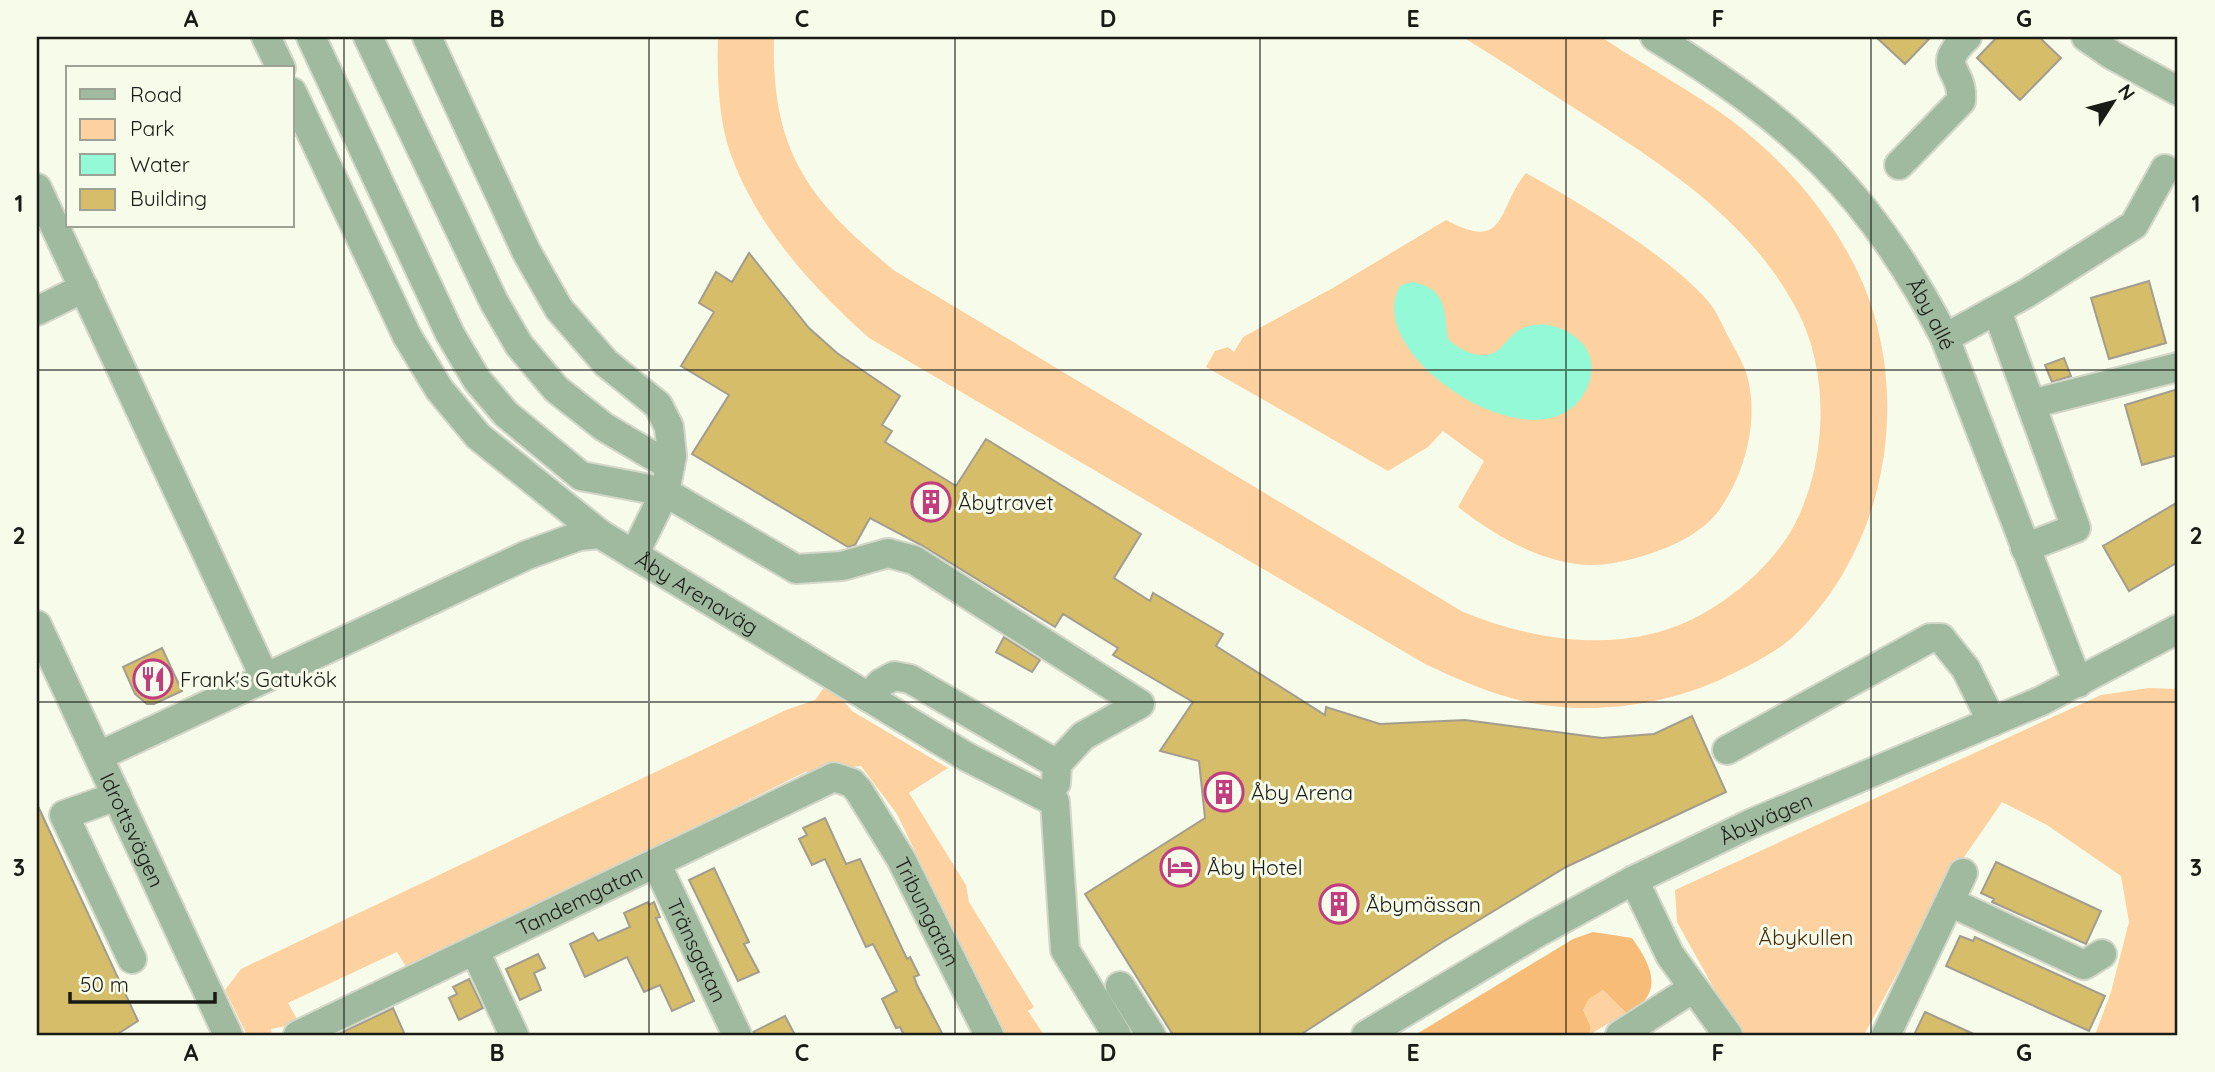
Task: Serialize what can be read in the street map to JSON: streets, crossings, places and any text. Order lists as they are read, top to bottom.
{
  "streets": {
    "street": [
      "Åby allé",
      "Åby Arenaväg",
      "Åbyvägen",
      "Idrottsvägen",
      "Tandemgatan",
      "Tribungatan",
      "Tränsgatan"
    ]
  },
  "crossings": [
    ["Åby allé", "Åbyvägen"],
    ["Tandemgatan", "Tribungatan"],
    ["Tandemgatan", "Tränsgatan"]
  ],
  "parks": ["Åbykullen"],
  "places": {
    "building": ["Åbytravet", "Åby Arena", "Åbymässan"],
    "restaurant": ["Frank's Gatukök"],
    "hotel": ["Åby Hotel"]
  },
  "legend": [
    "Road",
    "Park",
    "Water",
    "Building"
  ],
  "scale_bar": "50 m",
  "north": "top right",
  "grid": {
    "columns": [
      "A",
      "B",
      "C",
      "D",
      "E",
      "F",
      "G"
    ],
    "rows": ["1", "2", "3"]
  }
}
